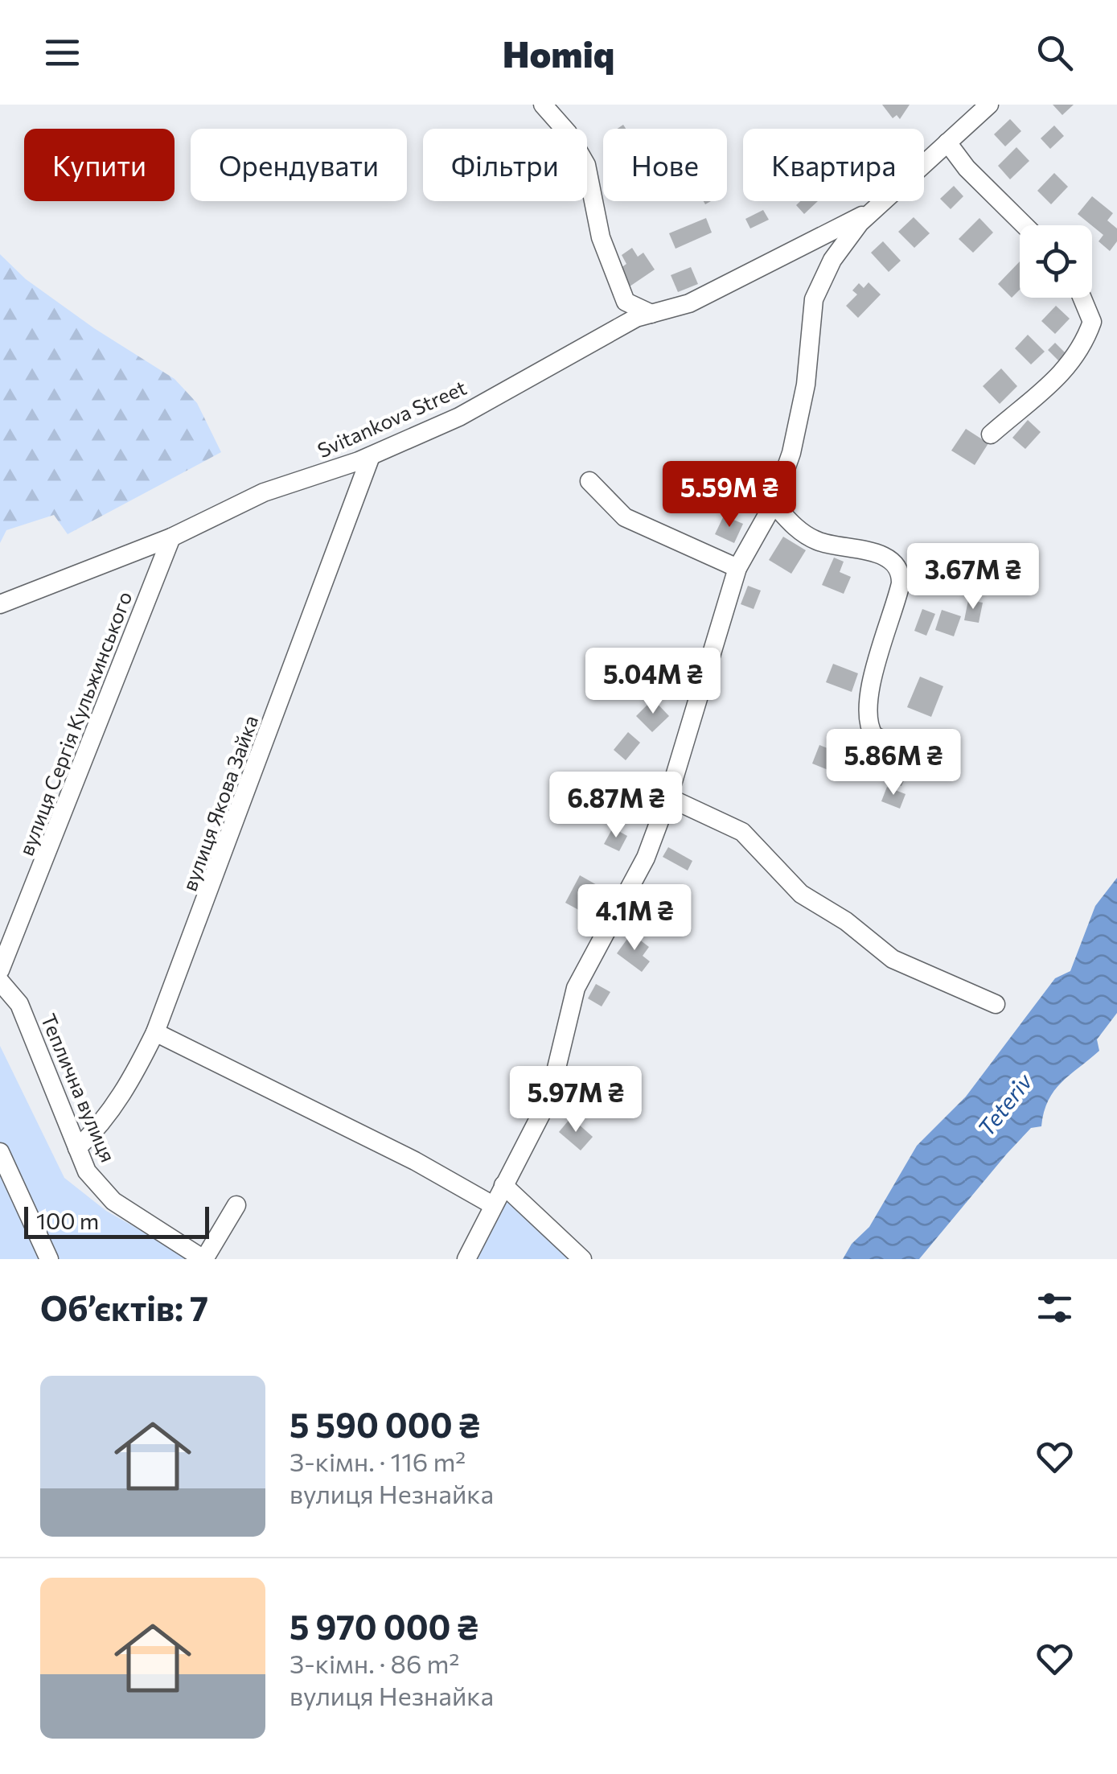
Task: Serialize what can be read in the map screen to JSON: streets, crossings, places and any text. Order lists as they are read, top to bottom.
{
  "streets": {
    "street": [
      "Svitankova Street",
      "вулиця Сергія Кульжинського",
      "вулиця Якова Зайка",
      "Теплична вулиця"
    ]
  },
  "crossings": [
    ["Svitankova Street", "вулиця Сергія Кульжинського"],
    ["Svitankova Street", "вулиця Якова Зайка"],
    ["вулиця Якова Зайка", "Теплична вулиця"]
  ],
  "water": ["Teteriv"],
  "scale_bar": "100 m",
  "page": {
    "header": "Homiq",
    "chip": [
      "Купити",
      "Орендувати",
      "Фільтри",
      "Нове",
      "Квартира"
    ],
    "price": [
      "5.59M ₴",
      "3.67M ₴",
      "5.04M ₴",
      "5.86M ₴",
      "6.87M ₴",
      "4.1M ₴",
      "5.97M ₴"
    ],
    "scale": "100 m",
    "heading": "Об’єктів: 7",
    "list": [
      {
        "name": "5 590 000 ₴",
        "note": "3-кімн. · 116 m² · вулиця Незнайка"
      },
      {
        "name": "5 970 000 ₴",
        "note": "3-кімн. · 86 m² · вулиця Незнайка"
      }
    ]
  }
}
